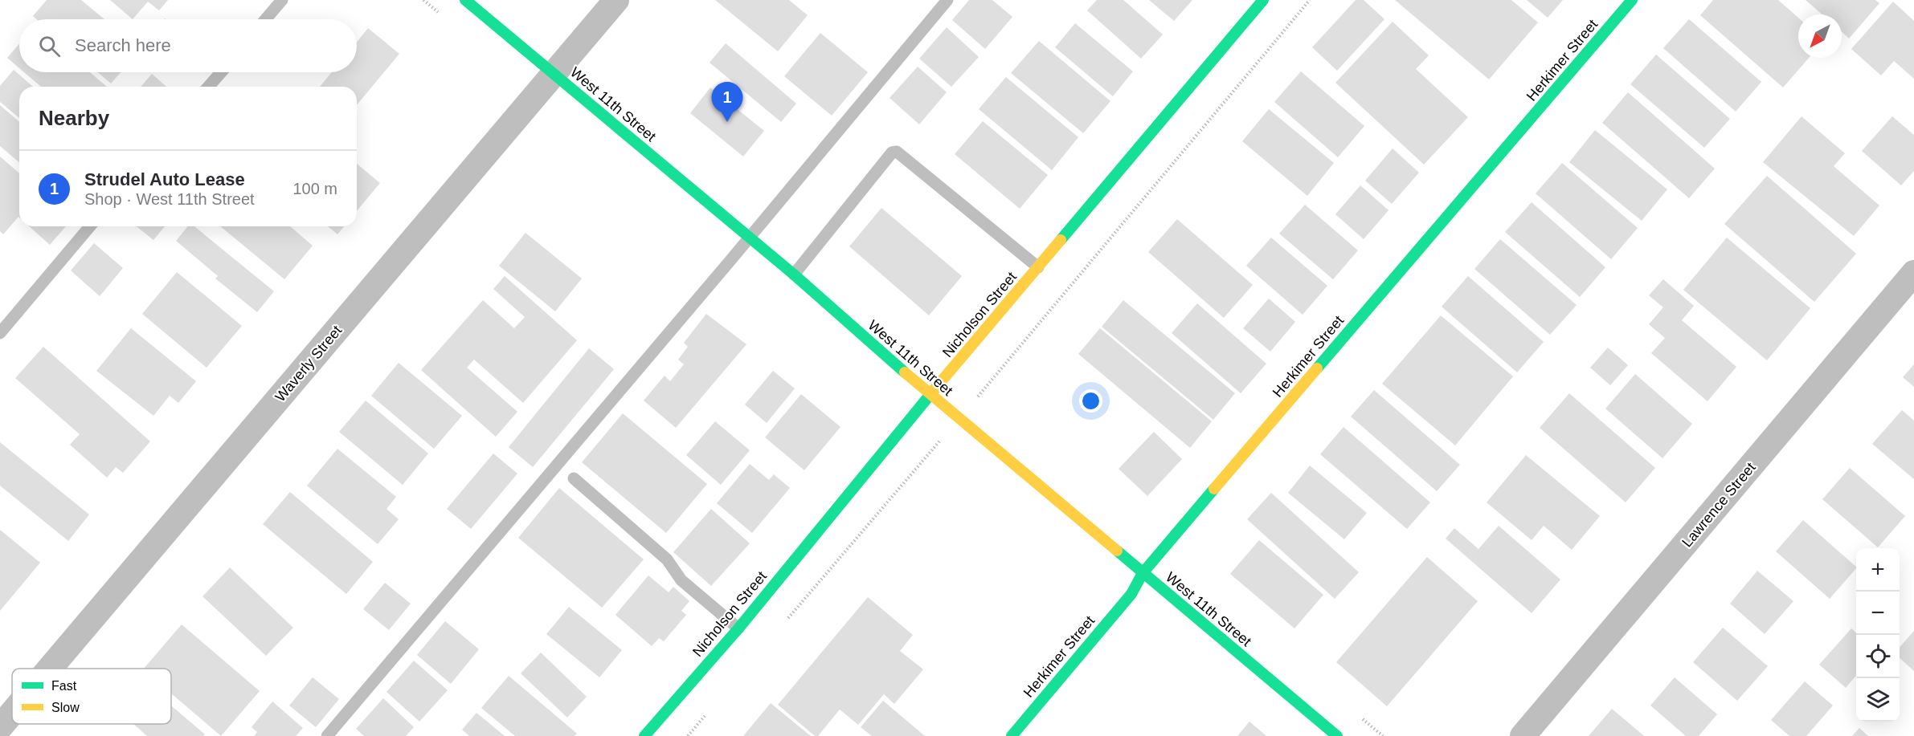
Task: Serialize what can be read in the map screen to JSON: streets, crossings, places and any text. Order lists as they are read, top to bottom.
{
  "streets": {
    "street": [
      "Herkimer Street",
      "West 11th Street",
      "Nicholson Street",
      "Waverly Street",
      "Lawrence Street"
    ]
  },
  "crossings": [
    ["Herkimer Street", "West 11th Street"],
    ["West 11th Street", "Nicholson Street"],
    ["West 11th Street", "Waverly Street"]
  ],
  "legend": ["Fast", "Slow"],
  "north": "bottom left",
  "page": {
    "search": "Search here",
    "pins": "1",
    "heading": "Nearby",
    "list": [
      {
        "mark": "1",
        "name": "Strudel Auto Lease",
        "note": "Shop · West 11th Street",
        "value": "100 m"
      }
    ],
    "map_buttons": ["+", "−"]
  }
}
